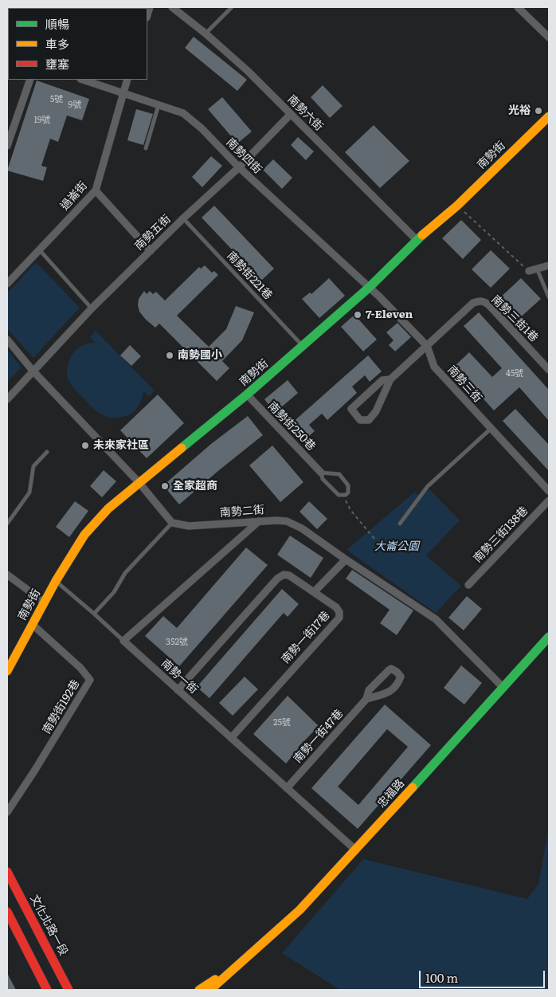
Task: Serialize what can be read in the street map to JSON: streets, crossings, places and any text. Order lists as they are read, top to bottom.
{
  "streets": {
    "main road": ["南勢街", "忠福路", "文化北路一段"],
    "street": [
      "南勢六街",
      "南勢四街",
      "過崙街",
      "南勢五街",
      "南勢三街1巷",
      "南勢三街",
      "南勢街250巷",
      "南勢二街",
      "南勢三街138巷",
      "南勢一街17巷",
      "南勢一街",
      "南勢街192巷",
      "南勢一街47巷"
    ],
    "lane": ["南勢街221巷"]
  },
  "crossings": [
    ["南勢六街", "南勢街"],
    ["南勢六街", "南勢五街"],
    ["南勢街", "南勢四街"],
    ["南勢街", "南勢街221巷"],
    ["南勢街", "南勢三街"],
    ["南勢街", "南勢街250巷"],
    ["南勢街", "南勢街192巷"],
    ["南勢四街", "過崙街"],
    ["南勢四街", "南勢五街"],
    ["南勢四街", "南勢三街"],
    ["南勢五街", "南勢街221巷"],
    ["南勢三街1巷", "南勢三街"],
    ["南勢二街", "忠福路"],
    ["南勢一街17巷", "南勢一街"],
    ["南勢一街", "南勢一街47巷"],
    ["南勢一街", "忠福路"]
  ],
  "parks": ["大崙公園"],
  "places": [
    "光裕",
    "7-Eleven",
    "南勢國小",
    "未來家社區",
    "全家超商"
  ],
  "house_numbers": [
    "5號",
    "9號",
    "19號",
    "45號",
    "352號",
    "25號"
  ],
  "legend": ["順暢", "車多", "壅塞"],
  "scale_bar": "100 m"
}
